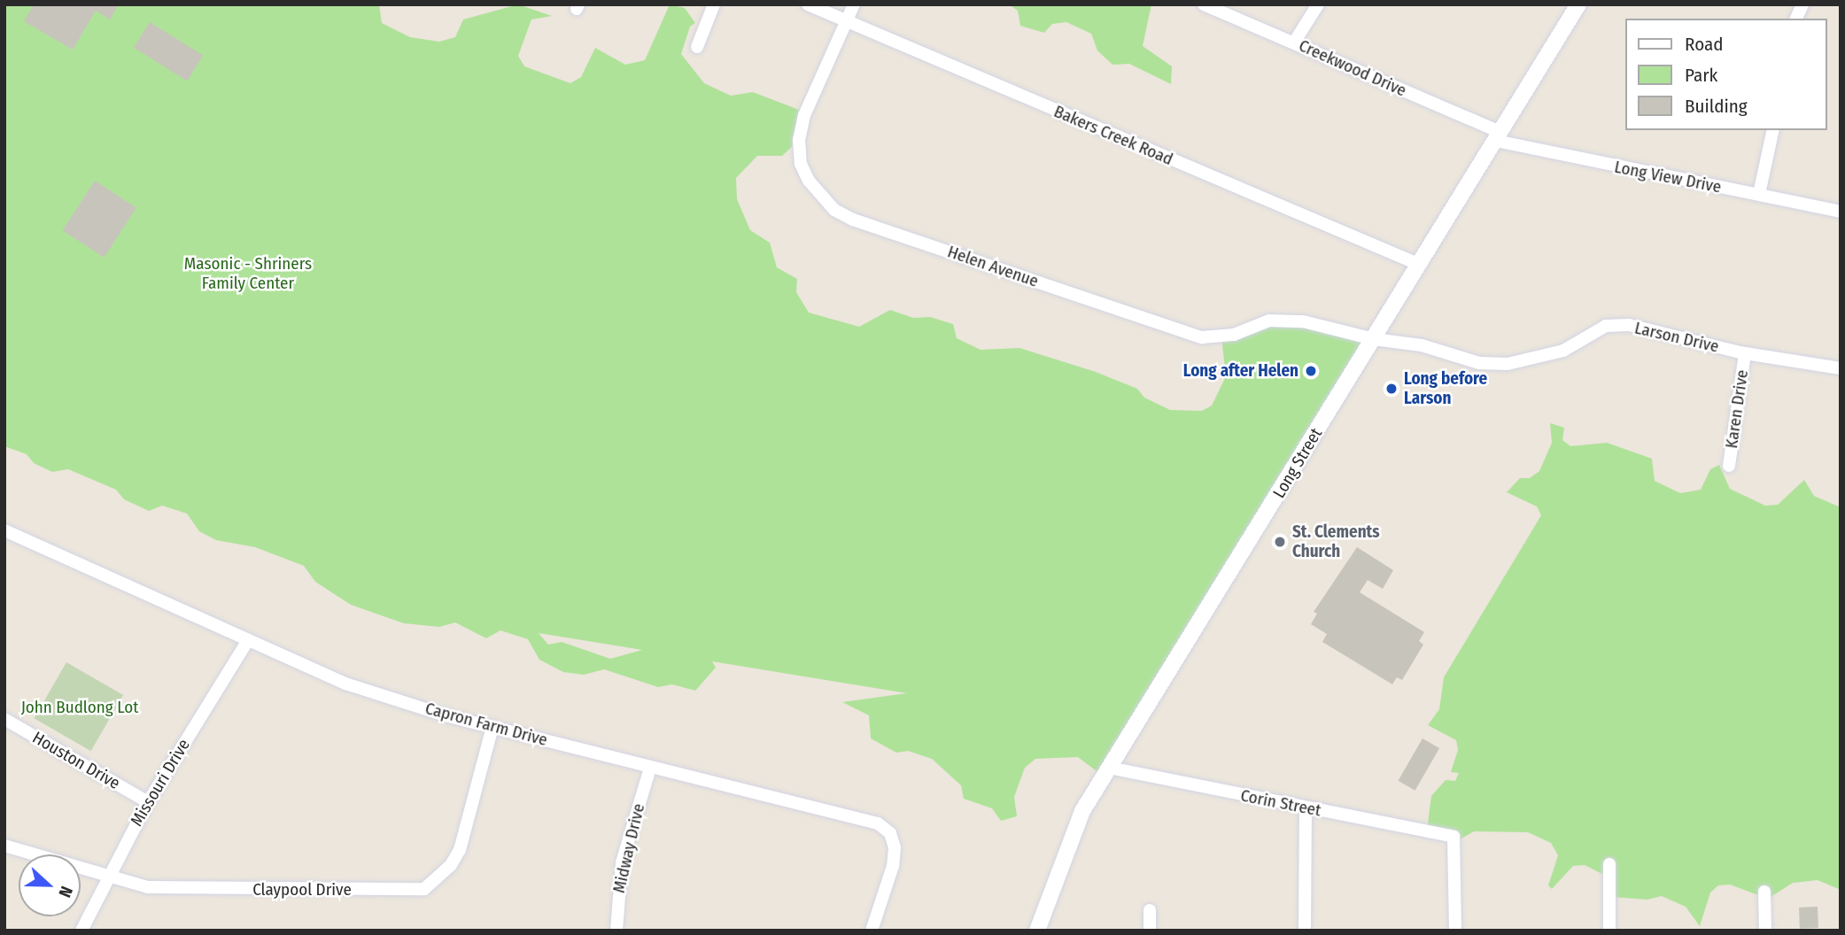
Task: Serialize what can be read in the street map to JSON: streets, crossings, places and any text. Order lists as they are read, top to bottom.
{
  "streets": {
    "street": [
      "Creekwood Drive",
      "Bakers Creek Road",
      "Long View Drive",
      "Helen Avenue",
      "Larson Drive",
      "Karen Drive",
      "Long Street",
      "Capron Farm Drive",
      "Houston Drive",
      "Missouri Drive",
      "Corin Street",
      "Midway Drive",
      "Claypool Drive"
    ]
  },
  "crossings": [
    ["Creekwood Drive", "Long View Drive"],
    ["Creekwood Drive", "Long Street"],
    ["Bakers Creek Road", "Helen Avenue"],
    ["Bakers Creek Road", "Long Street"],
    ["Long View Drive", "Long Street"],
    ["Helen Avenue", "Larson Drive"],
    ["Helen Avenue", "Long Street"],
    ["Larson Drive", "Karen Drive"],
    ["Larson Drive", "Long Street"],
    ["Long Street", "Corin Street"],
    ["Capron Farm Drive", "Missouri Drive"],
    ["Capron Farm Drive", "Midway Drive"],
    ["Capron Farm Drive", "Claypool Drive"],
    ["Houston Drive", "Missouri Drive"],
    ["Missouri Drive", "Claypool Drive"]
  ],
  "parks": ["Masonic - Shriners Family Center", "John Budlong Lot"],
  "places": ["Long after Helen", "Long before Larson", "St. Clements Church"],
  "legend": ["Road", "Park", "Building"],
  "north": "right"
}
